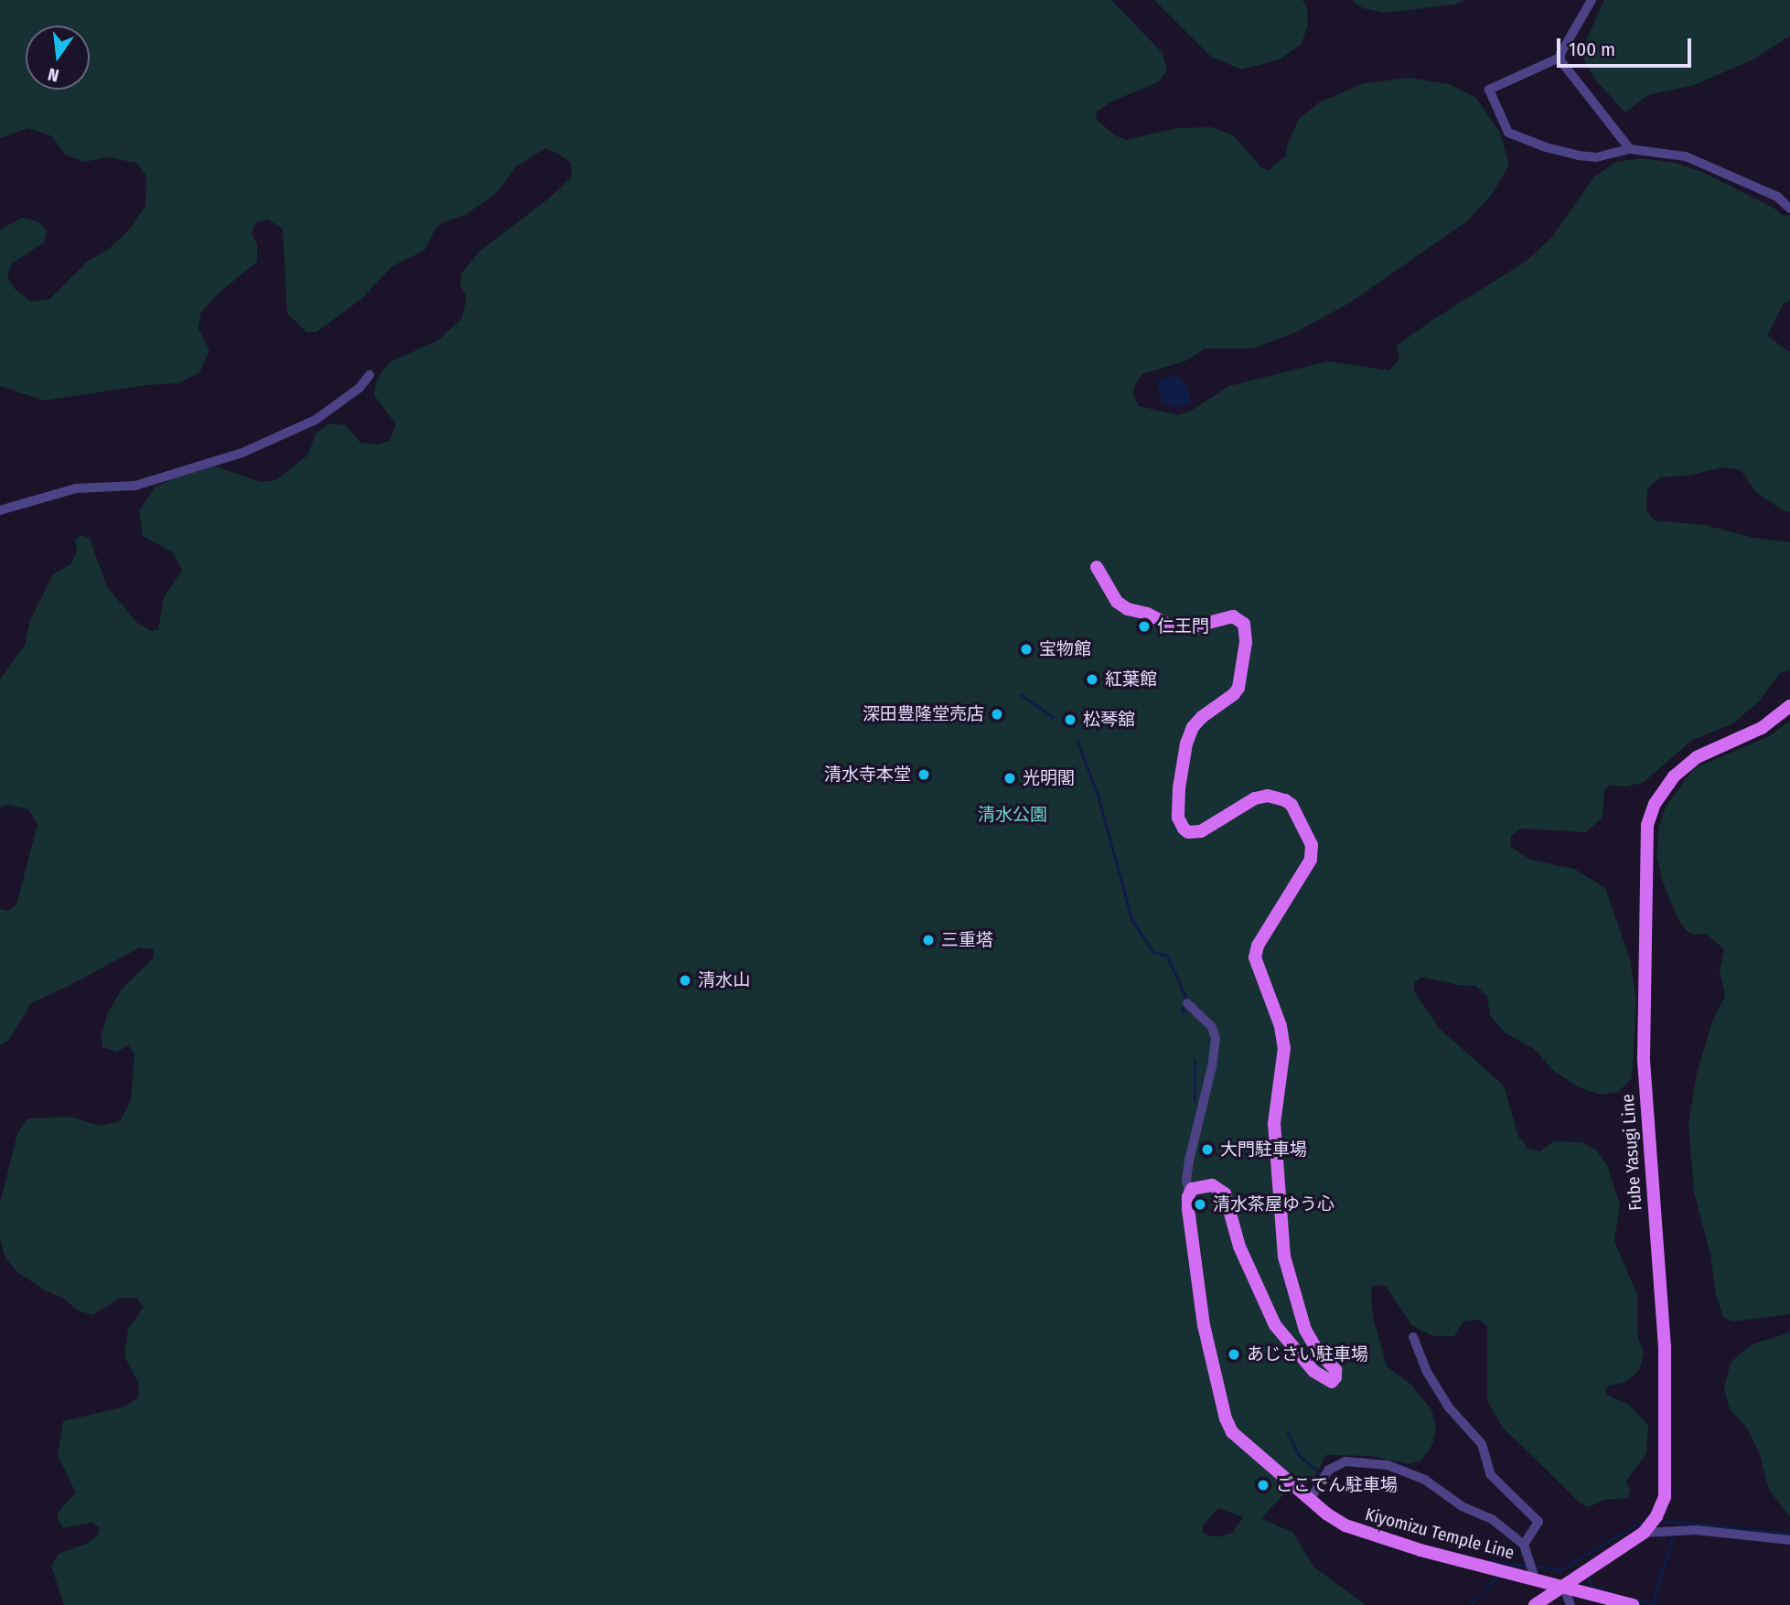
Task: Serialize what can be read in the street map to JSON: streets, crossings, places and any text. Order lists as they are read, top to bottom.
{
  "streets": {
    "main road": ["Fube Yasugi Line", "Kiyomizu Temple Line"]
  },
  "crossings": [
    ["Fube Yasugi Line", "Kiyomizu Temple Line"]
  ],
  "parks": ["清水公園"],
  "places": [
    "仁王門",
    "宝物館",
    "紅葉館",
    "深田豊隆堂売店",
    "松琴舘",
    "清水寺本堂",
    "光明閣",
    "三重塔",
    "清水山",
    "大門駐車場",
    "清水茶屋ゆう心",
    "あじさい駐車場",
    "ごこでん駐車場"
  ],
  "scale_bar": "100 m",
  "north": "bottom"
}
